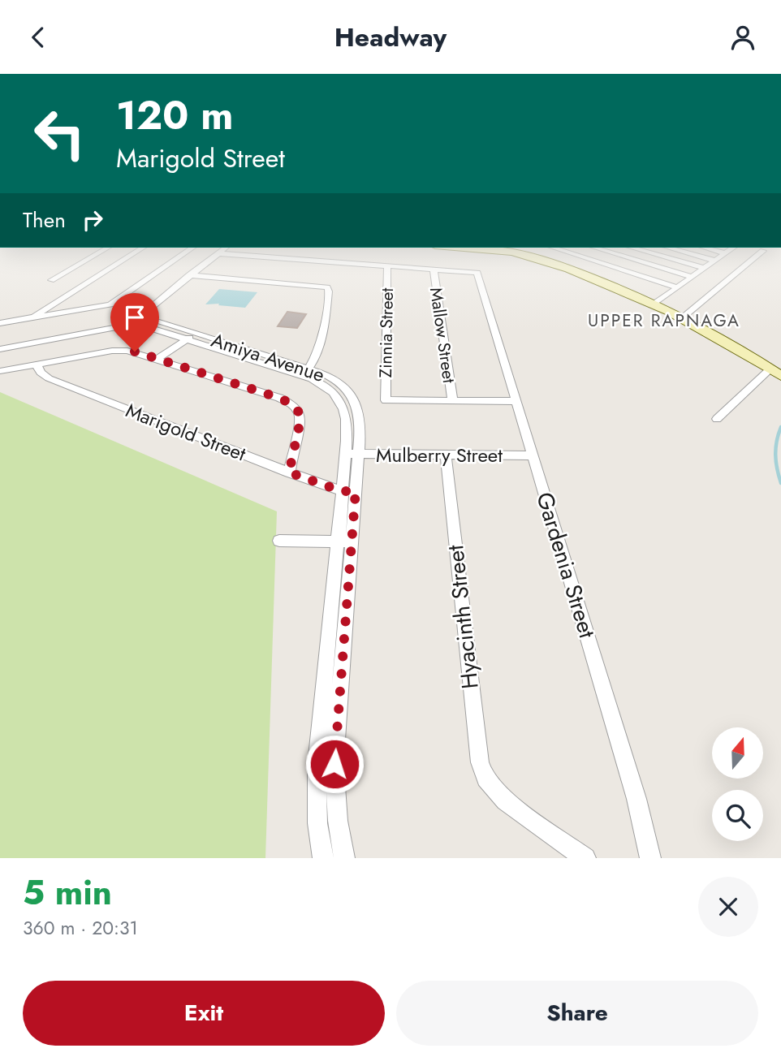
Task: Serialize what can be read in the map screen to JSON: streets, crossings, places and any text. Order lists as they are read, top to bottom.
{
  "streets": {
    "street": [
      "Zinnia Street",
      "Mallow Street",
      "Amiya Avenue",
      "Marigold Street",
      "Mulberry Street",
      "Gardenia Street",
      "Hyacinth Street"
    ]
  },
  "crossings": [
    ["Zinnia Street", "Mallow Street"],
    ["Mallow Street", "Gardenia Street"],
    ["Amiya Avenue", "Marigold Street"],
    ["Amiya Avenue", "Mulberry Street"],
    ["Mulberry Street", "Gardenia Street"],
    ["Mulberry Street", "Hyacinth Street"]
  ],
  "districts": ["UPPER RAPNAGA"],
  "north": "top",
  "page": {
    "header": "Headway",
    "turn": ["120 m", "Marigold Street"],
    "then": "Then",
    "heading": ["5 min", "360 m · 20:31"],
    "buttons": ["Exit", "Share"]
  }
}
